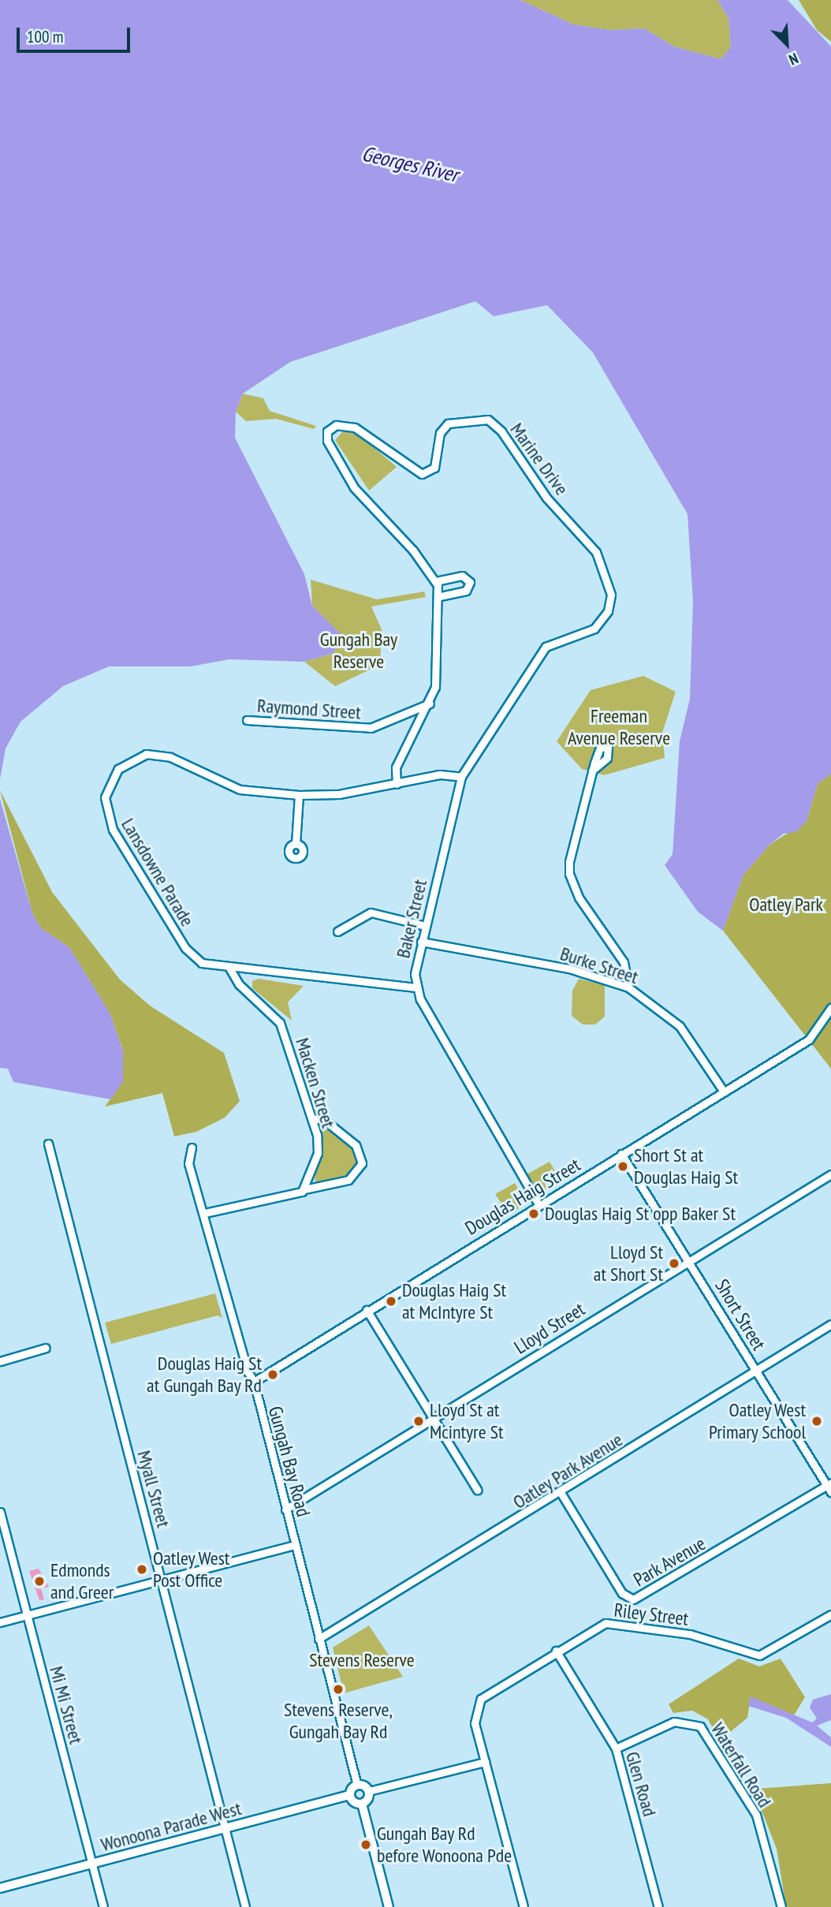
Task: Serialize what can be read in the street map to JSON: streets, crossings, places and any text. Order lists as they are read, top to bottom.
{
  "streets": {
    "street": [
      "Marine Drive",
      "Raymond Street",
      "Lansdowne Parade",
      "Baker Street",
      "Burke Street",
      "Macken Street",
      "Douglas Haig Street",
      "Short Street",
      "Lloyd Street",
      "Gungah Bay Road",
      "Oatley Park Avenue",
      "Myall Street",
      "Park Avenue",
      "Riley Street",
      "Mi Mi Street",
      "Waterfall Road",
      "Glen Road",
      "Wonoona Parade West"
    ]
  },
  "crossings": [
    ["Marine Drive", "Baker Street"],
    ["Lansdowne Parade", "Baker Street"],
    ["Lansdowne Parade", "Macken Street"],
    ["Baker Street", "Burke Street"],
    ["Baker Street", "Douglas Haig Street"],
    ["Burke Street", "Douglas Haig Street"],
    ["Douglas Haig Street", "Short Street"],
    ["Douglas Haig Street", "Gungah Bay Road"],
    ["Short Street", "Lloyd Street"],
    ["Short Street", "Oatley Park Avenue"],
    ["Short Street", "Park Avenue"],
    ["Lloyd Street", "Gungah Bay Road"],
    ["Gungah Bay Road", "Oatley Park Avenue"],
    ["Oatley Park Avenue", "Park Avenue"],
    ["Myall Street", "Wonoona Parade West"],
    ["Riley Street", "Glen Road"],
    ["Mi Mi Street", "Wonoona Parade West"],
    ["Waterfall Road", "Glen Road"]
  ],
  "water": ["Georges River"],
  "parks": [
    "Gungah Bay Reserve",
    "Freeman Avenue Reserve",
    "Oatley Park",
    "Stevens Reserve"
  ],
  "places": [
    "Short St at Douglas Haig St",
    "Douglas Haig St opp Baker St",
    "Lloyd St at Short St",
    "Douglas Haig St at McIntyre St",
    "Douglas Haig St at Gungah Bay Rd",
    "Lloyd St at Mcintyre St",
    "Oatley West Primary School",
    "Oatley West Post Office",
    "Edmonds and Greer",
    "Stevens Reserve, Gungah Bay Rd",
    "Gungah Bay Rd before Wonoona Pde"
  ],
  "scale_bar": "100 m",
  "north": "bottom right"
}
